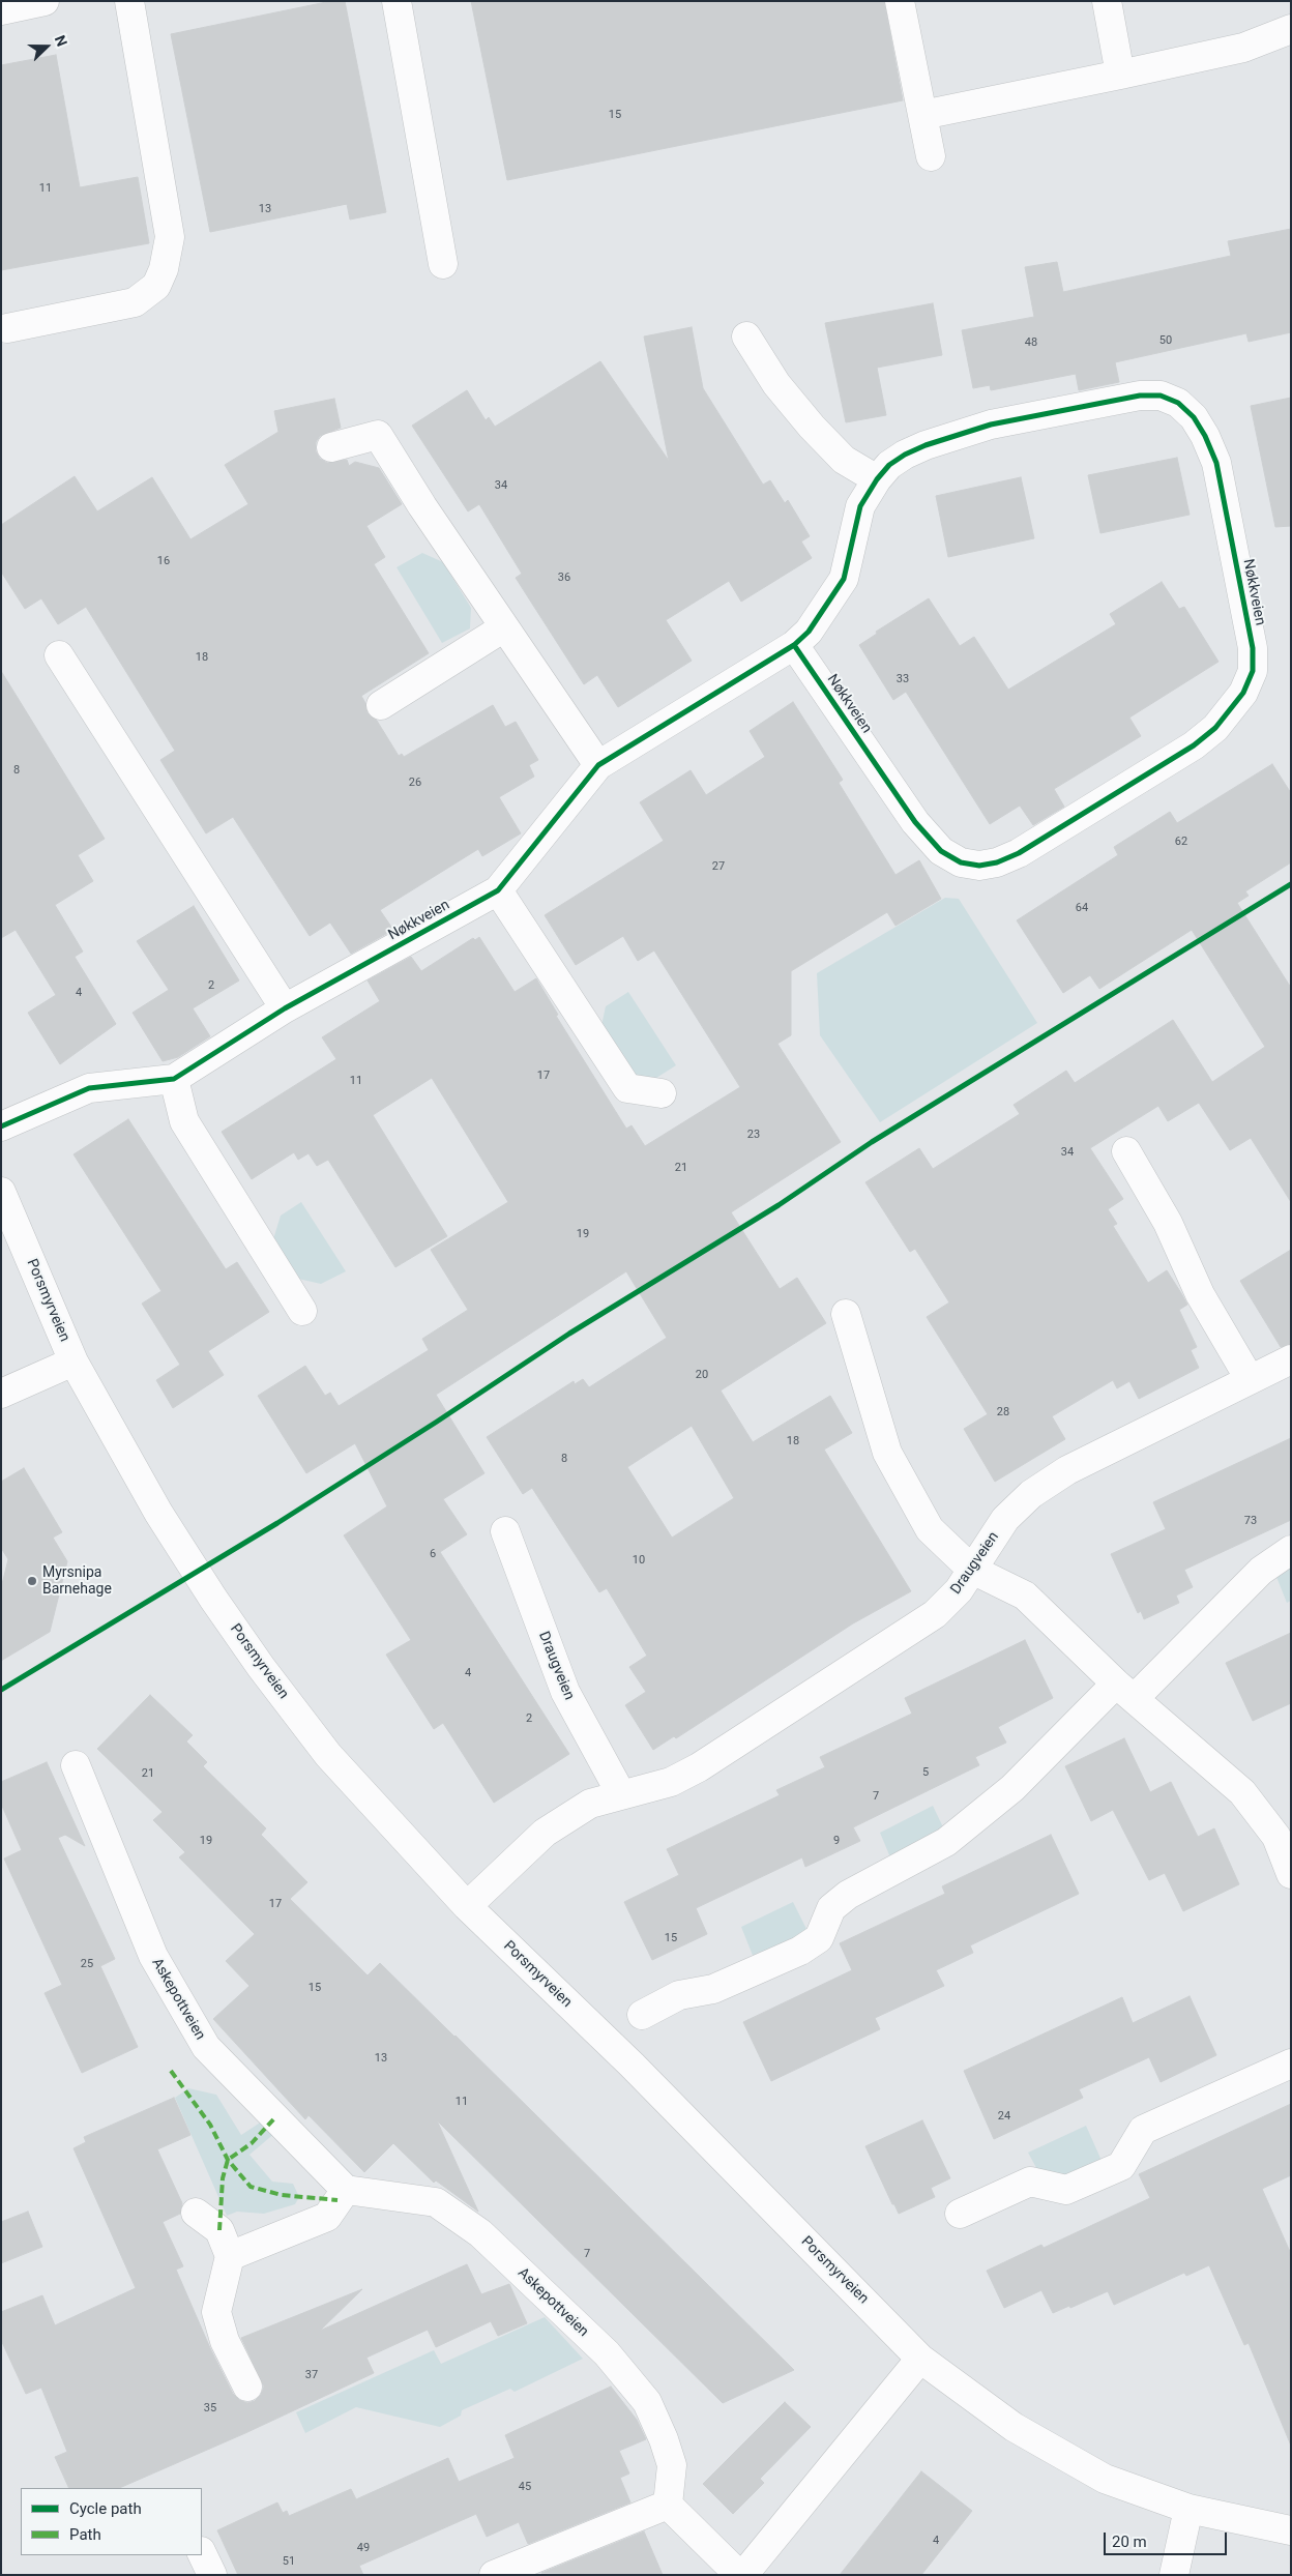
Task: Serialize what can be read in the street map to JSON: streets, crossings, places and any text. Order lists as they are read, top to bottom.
{
  "streets": {
    "street": [
      "Nøkkveien",
      "Porsmyrveien",
      "Draugveien",
      "Askepottveien"
    ]
  },
  "crossings": [
    ["Porsmyrveien", "Draugveien"]
  ],
  "places": ["Myrsnipa Barnehage"],
  "house_numbers": [
    "15",
    "11",
    "13",
    "50",
    "48",
    "34",
    "16",
    "36",
    "18",
    "33",
    "8",
    "26",
    "62",
    "27",
    "64",
    "2",
    "4",
    "17",
    "11",
    "23",
    "34",
    "21",
    "19",
    "20",
    "28",
    "18",
    "8",
    "73",
    "6",
    "10",
    "4",
    "2",
    "5",
    "21",
    "7",
    "19",
    "9",
    "17",
    "15",
    "25",
    "15",
    "13",
    "11",
    "24",
    "7",
    "37",
    "35",
    "45",
    "4",
    "49",
    "51"
  ],
  "legend": ["Cycle path", "Path"],
  "scale_bar": "20 m",
  "north": "right"
}
